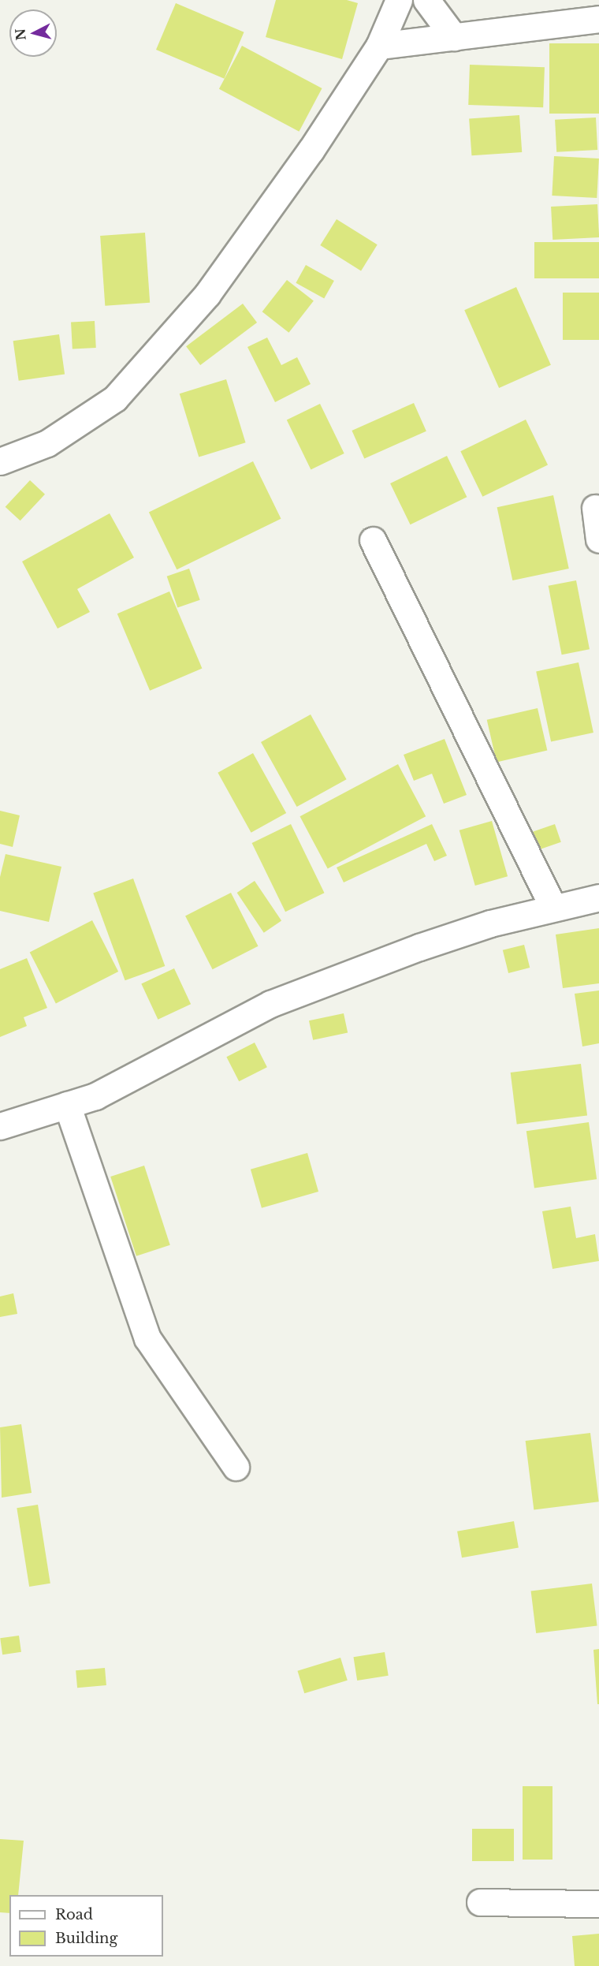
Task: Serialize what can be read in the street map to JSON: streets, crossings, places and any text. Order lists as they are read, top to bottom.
{
  "legend": ["Road", "Building"],
  "north": "left"
}
